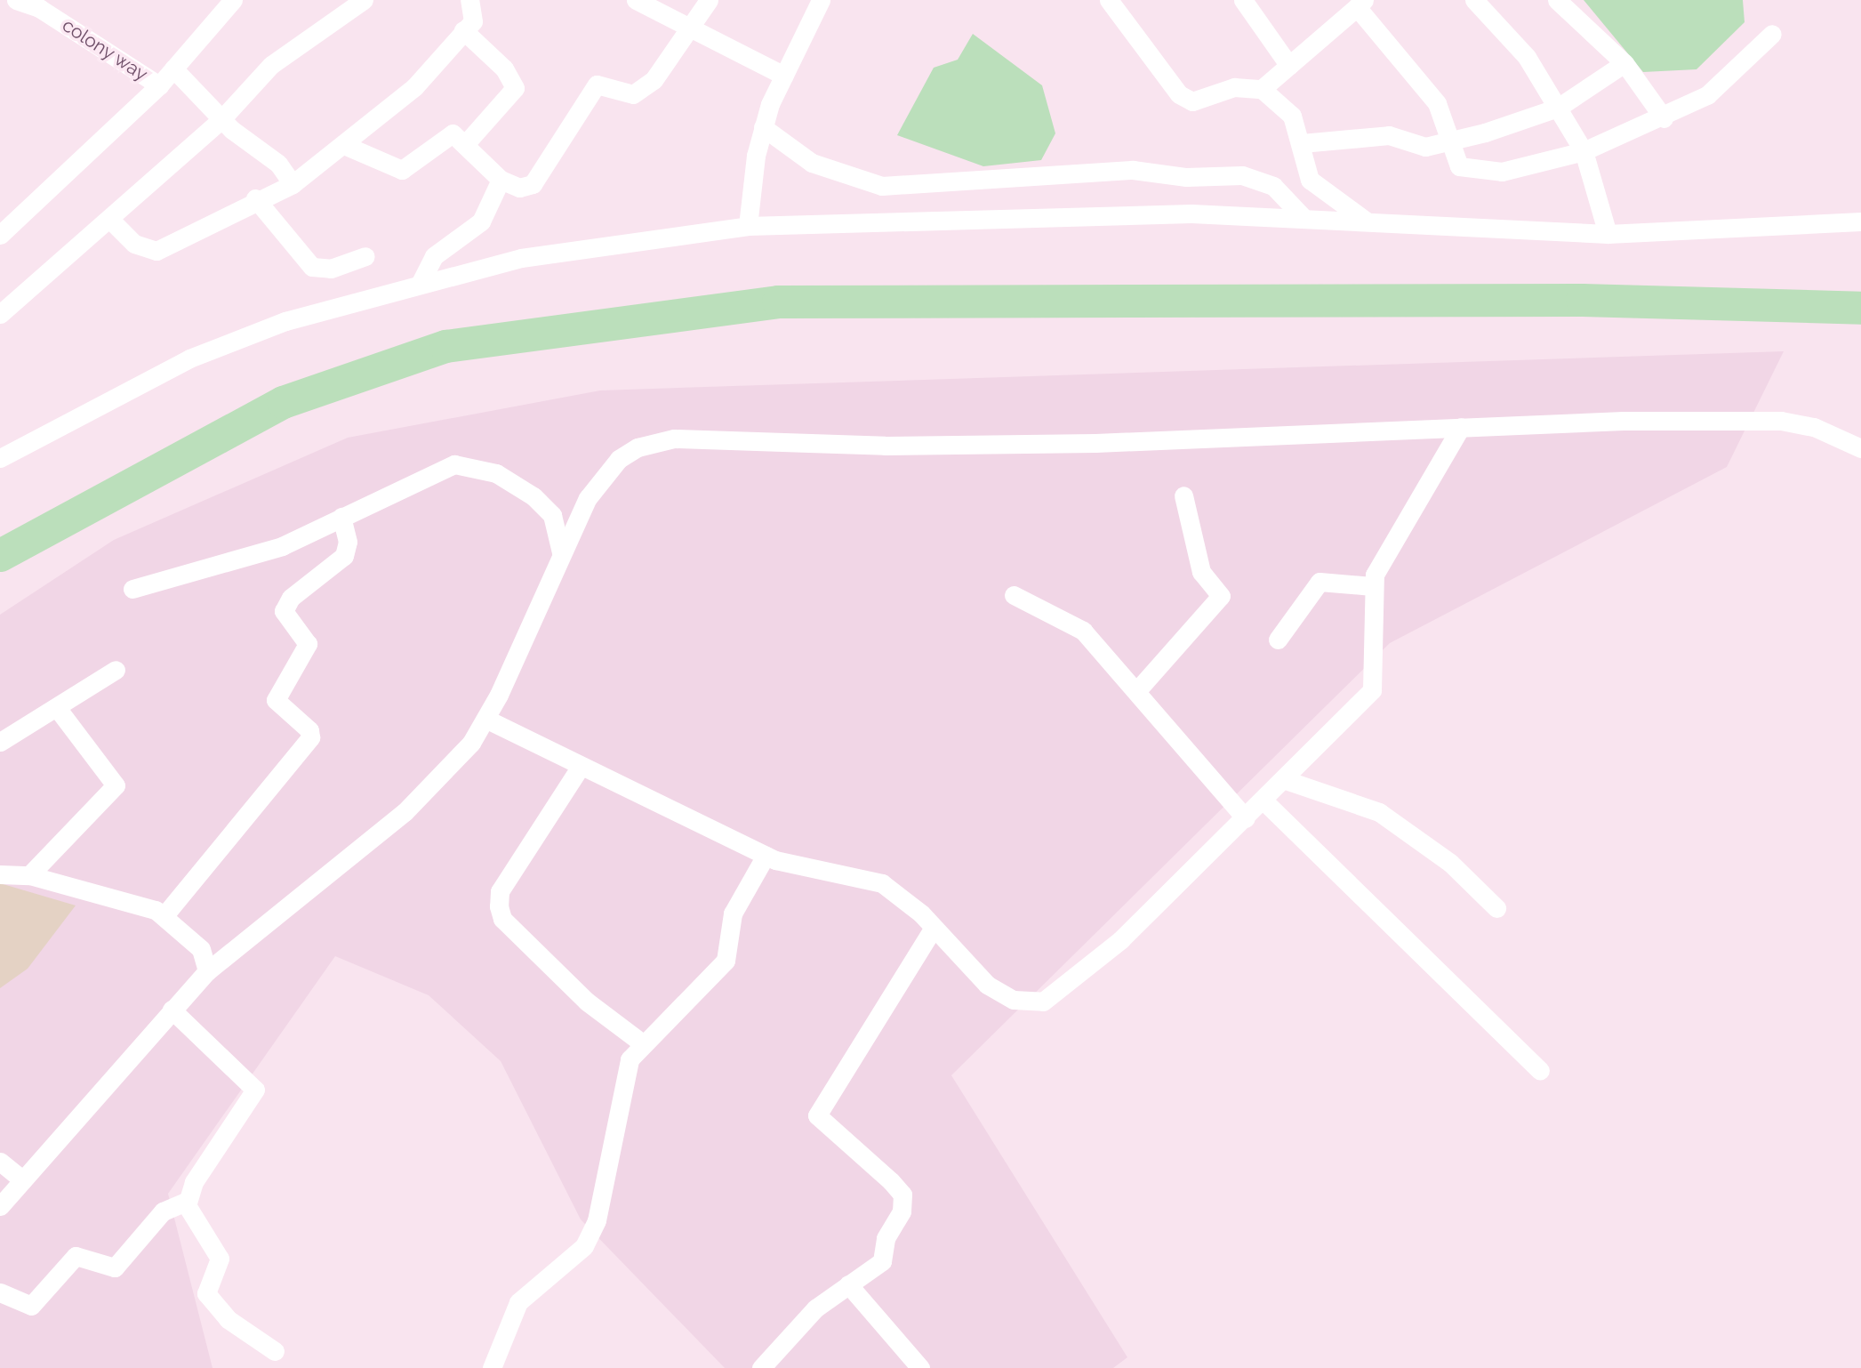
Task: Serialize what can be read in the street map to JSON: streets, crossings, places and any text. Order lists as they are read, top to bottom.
{
  "streets": {
    "street": ["colony way"]
  }
}
